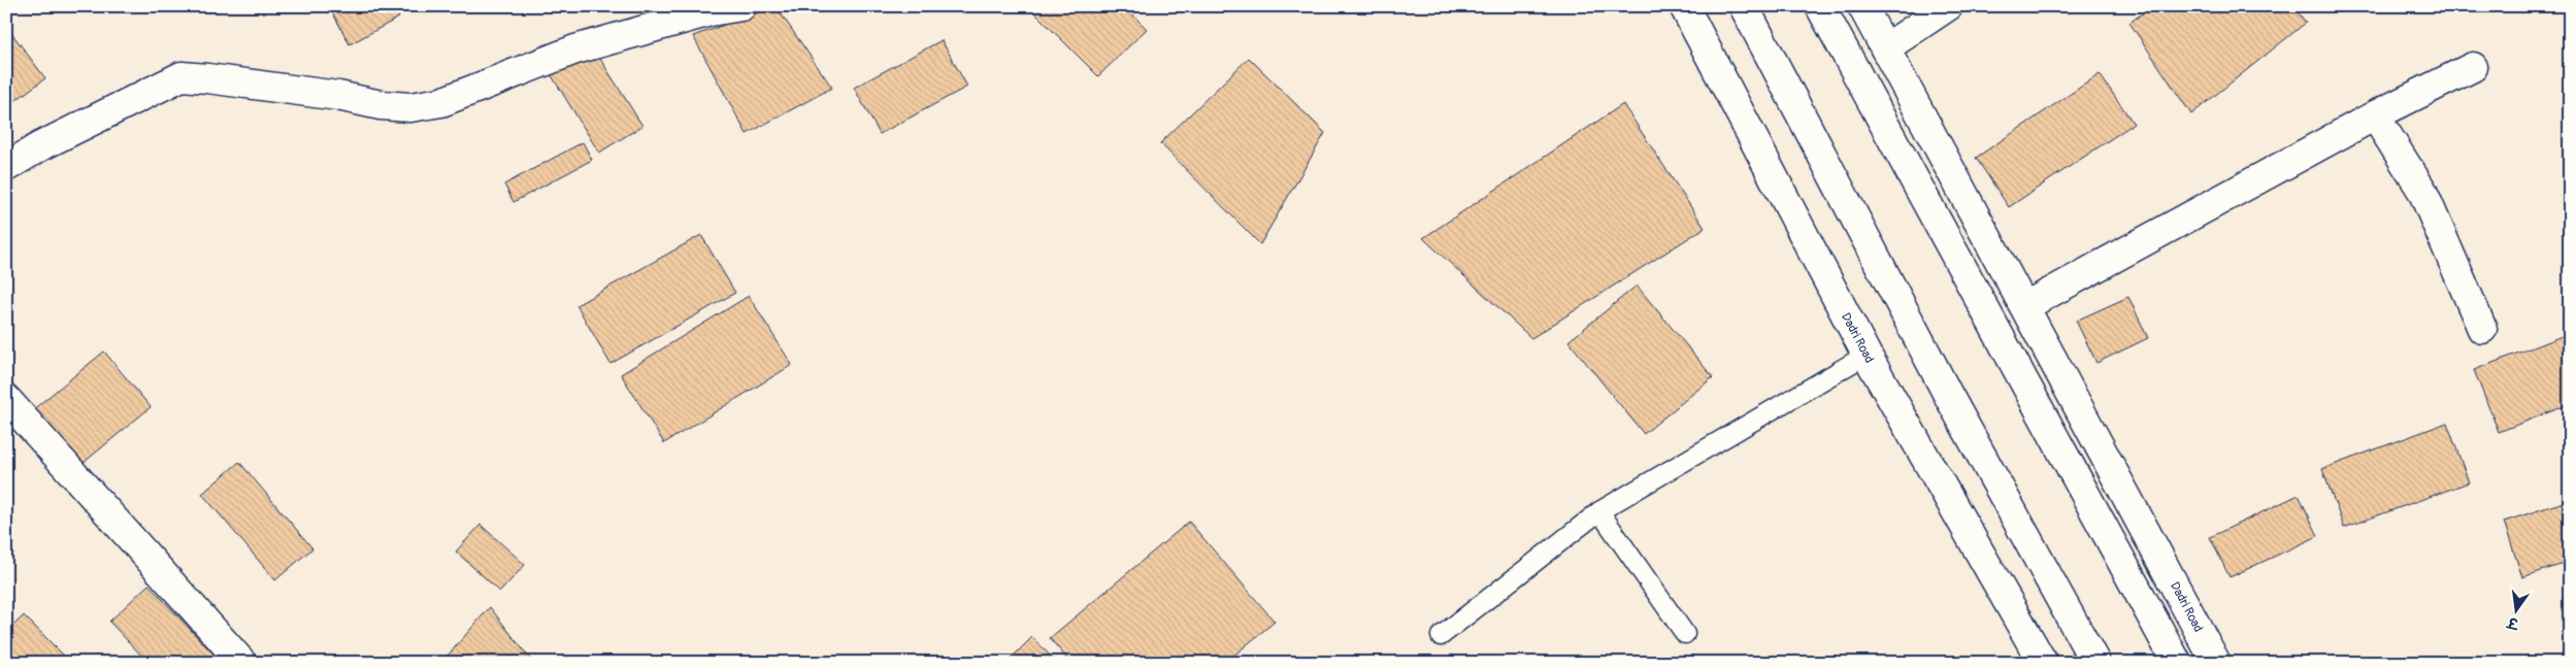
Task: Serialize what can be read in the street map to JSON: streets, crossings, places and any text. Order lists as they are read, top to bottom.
{
  "streets": {
    "street": ["Dadri Road"]
  },
  "north": "bottom"
}
